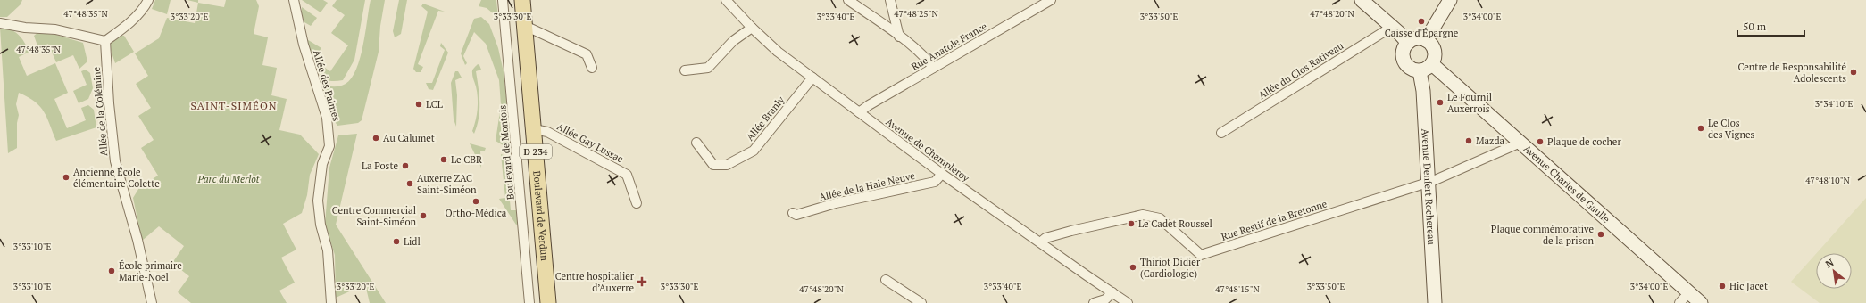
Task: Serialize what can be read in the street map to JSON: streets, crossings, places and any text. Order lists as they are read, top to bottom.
{
  "streets": {
    "main road": [
      "D 234",
      "Avenue Charles de Gaulle",
      "Avenue Denfert Rochereau",
      "Boulevard de Verdun"
    ],
    "street": [
      "Rue Anatole France",
      "Allée du Clos Rativeau",
      "Allée des Palmes",
      "Allée de la Colémine",
      "Allée Branly",
      "Allée Gay Lussac",
      "Avenue de Champleroy",
      "Boulevard de Montois",
      "Allée de la Haie Neuve",
      "Rue Restif de la Bretonne"
    ]
  },
  "crossings": [
    ["Rue Anatole France", "Avenue de Champleroy"],
    ["Allée Branly", "Avenue de Champleroy"],
    ["Allée Gay Lussac", "Boulevard de Verdun"],
    ["Avenue de Champleroy", "Allée de la Haie Neuve"],
    ["Avenue de Champleroy", "Rue Restif de la Bretonne"],
    ["Avenue Charles de Gaulle", "Avenue Denfert Rochereau"],
    ["Avenue Charles de Gaulle", "Rue Restif de la Bretonne"],
    ["Avenue Denfert Rochereau", "Rue Restif de la Bretonne"]
  ],
  "districts": ["SAINT-SIMÉON"],
  "parks": ["Parc du Merlot"],
  "places": {
    "other": [
      "Caisse d'Épargne",
      "Centre de Responsabilité Adolescents",
      "Le Fournil Auxerrois",
      "LCL",
      "Le Clos des Vignes",
      "Au Calumet",
      "Mazda",
      "Plaque de cocher",
      "Le CBR",
      "La Poste",
      "Ancienne École élémentaire Colette",
      "Auxerre ZAC Saint-Siméon",
      "Ortho-Médica",
      "Centre Commercial Saint-Siméon",
      "Le Cadet Roussel",
      "Plaque commémorative de la prison",
      "Lidl",
      "Thiriot Didier (Cardiologie)",
      "École primaire Marie-Noël",
      "Hic Jacet"
    ],
    "health": ["Centre hospitalier d’Auxerre"]
  },
  "scale_bar": "50 m",
  "north": "top left",
  "coordinates": [
    "47°48'35\"N",
    "47°48'25\"N",
    "47°48'20\"N",
    "3°33'20\"E",
    "3°33'30\"E",
    "3°33'40\"E",
    "3°33'50\"E",
    "3°34'00\"E",
    "3°34'10\"E",
    "47°48'10\"N",
    "3°33'10\"E",
    "47°48'15\"N"
  ]
}
